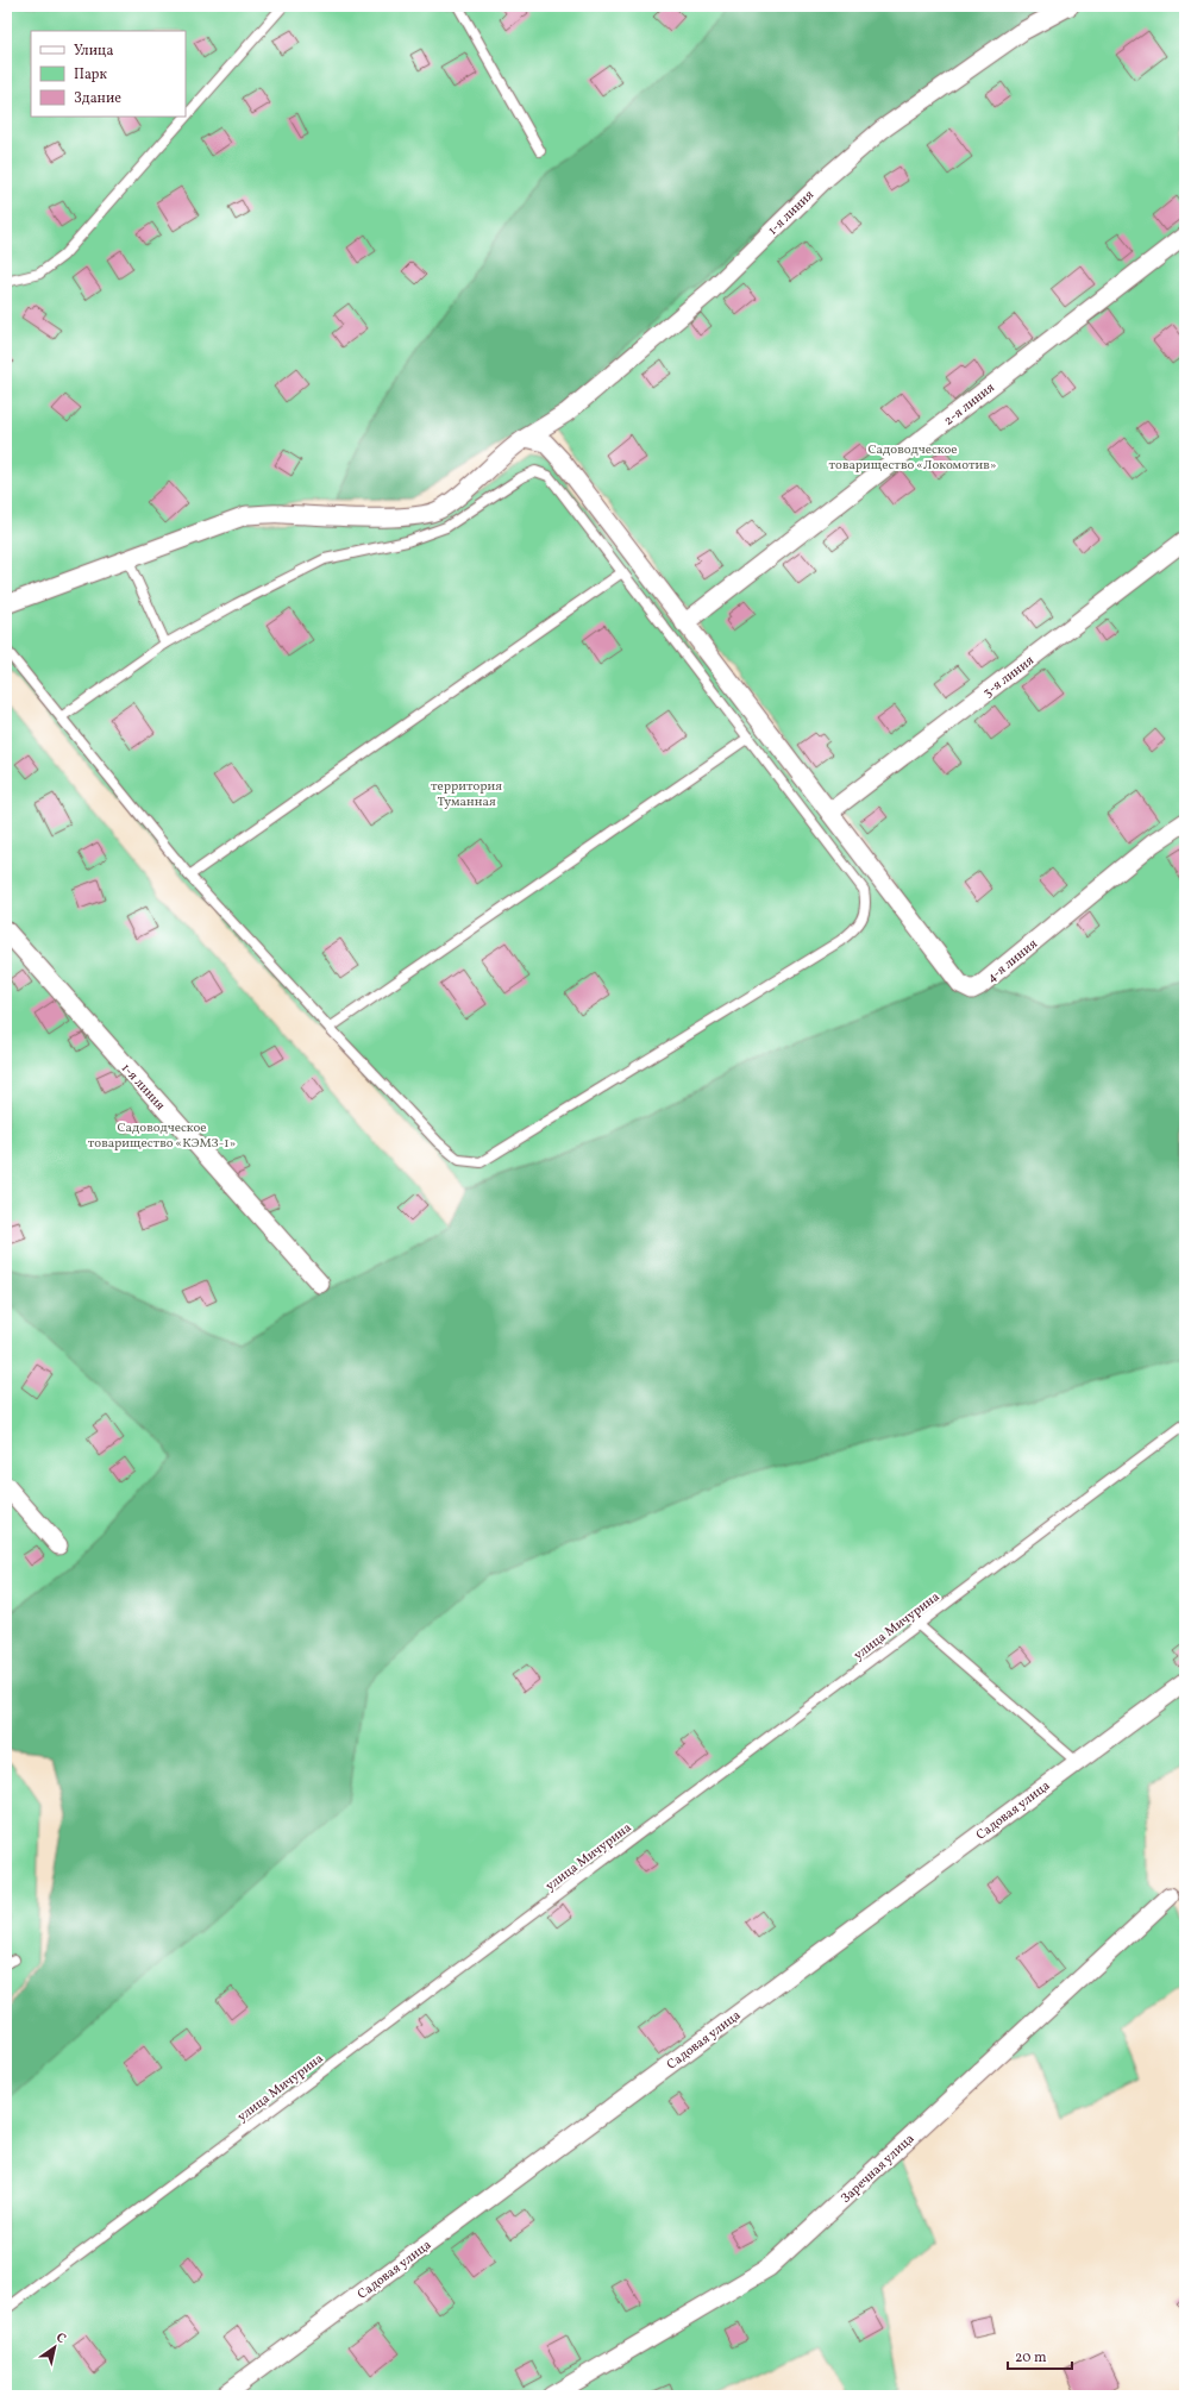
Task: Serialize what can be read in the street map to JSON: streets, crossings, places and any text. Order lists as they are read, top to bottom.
{
  "streets": {
    "street": [
      "1-я линия",
      "2-я линия",
      "3-я линия",
      "4-я линия",
      "Садовая улица",
      "Заречная улица"
    ],
    "lane": ["улица Мичурина"]
  },
  "crossings": [
    ["3-я линия", "4-я линия"]
  ],
  "parks": ["Садоводческое товарищество «Локомотив»", "территория Туманная", "Садоводческое товарищество «КЭМЗ-1»"],
  "legend": ["Улица", "Парк", "Здание"],
  "scale_bar": "20 m",
  "north": "top right"
}
